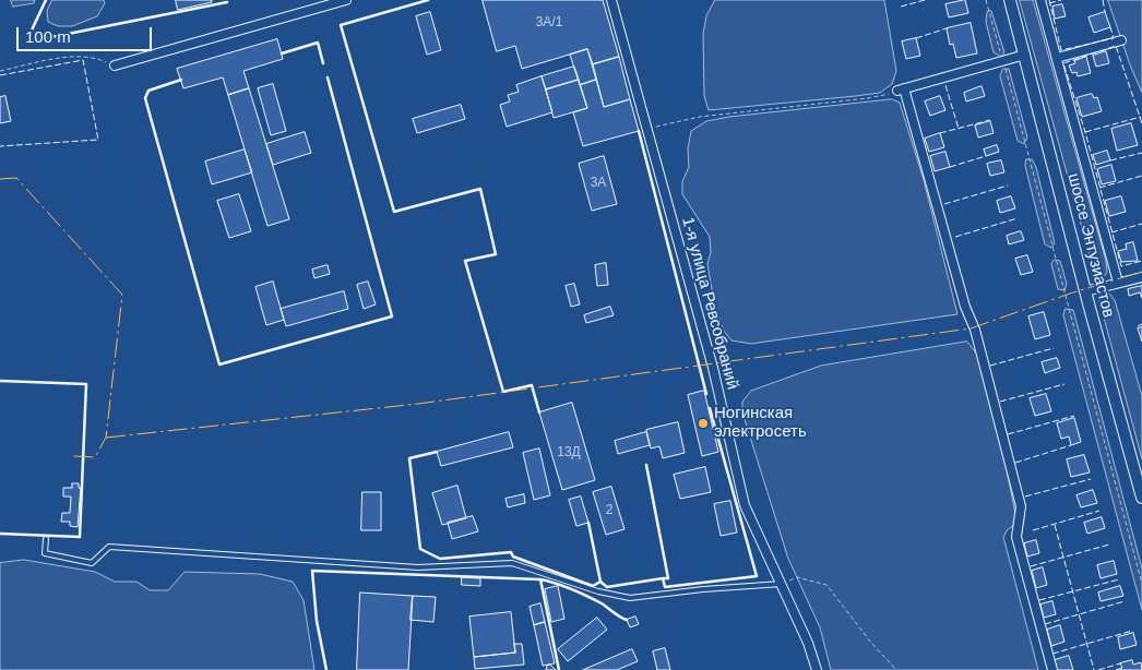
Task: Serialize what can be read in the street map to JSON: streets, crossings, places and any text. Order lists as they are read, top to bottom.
{
  "streets": {
    "main road": ["шоссе Энтузиастов"],
    "street": ["1-я улица Ревсобраний"]
  },
  "places": ["Ногинская электросеть"],
  "house_numbers": [
    "3А/1",
    "3А",
    "13Д",
    "2"
  ],
  "scale_bar": "100 m"
}
